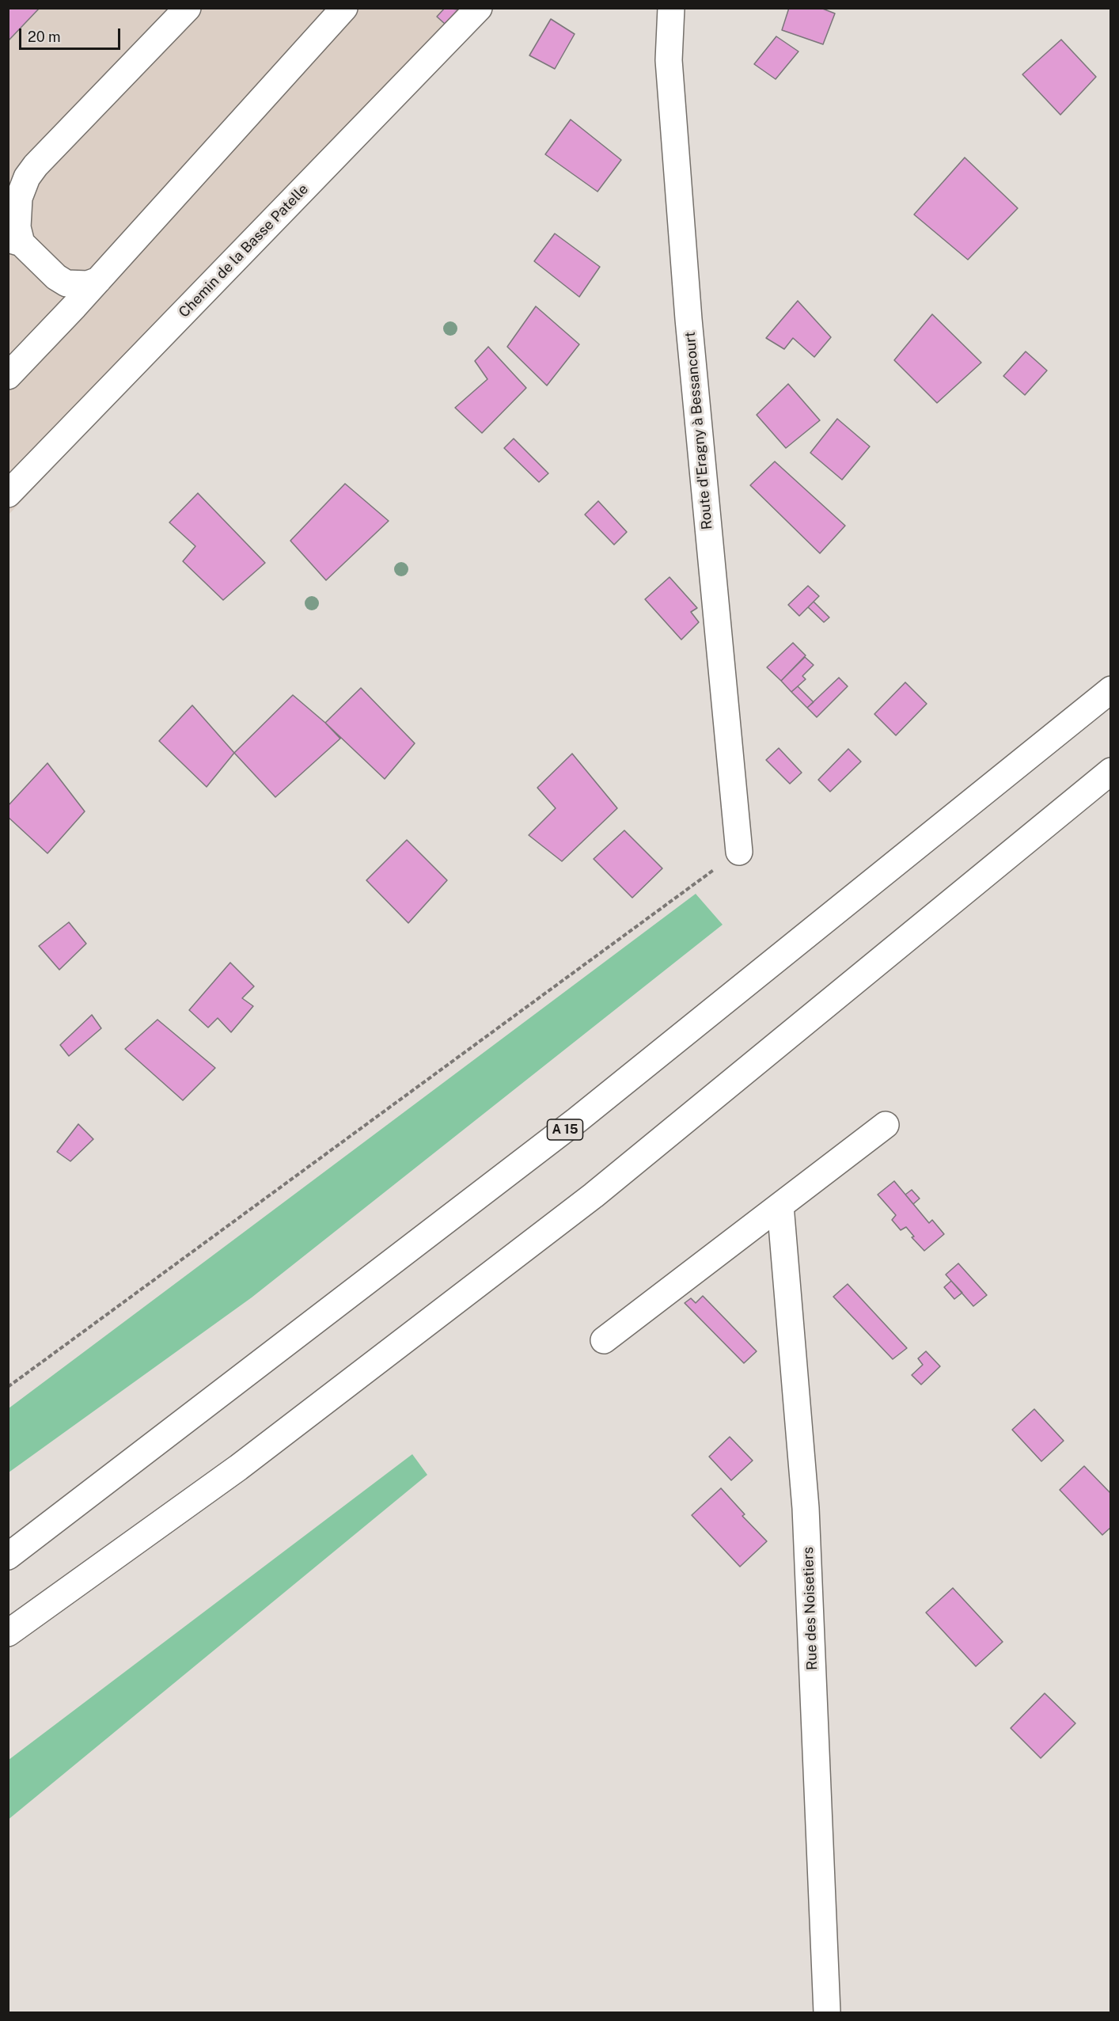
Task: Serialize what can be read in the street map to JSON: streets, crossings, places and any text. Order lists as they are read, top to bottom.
{
  "streets": {
    "main road": [
      "Chemin de la Basse Patelle",
      "Route d'Eragny à Bessancourt",
      "A 15",
      "Rue des Noisetiers"
    ]
  },
  "scale_bar": "20 m"
}
